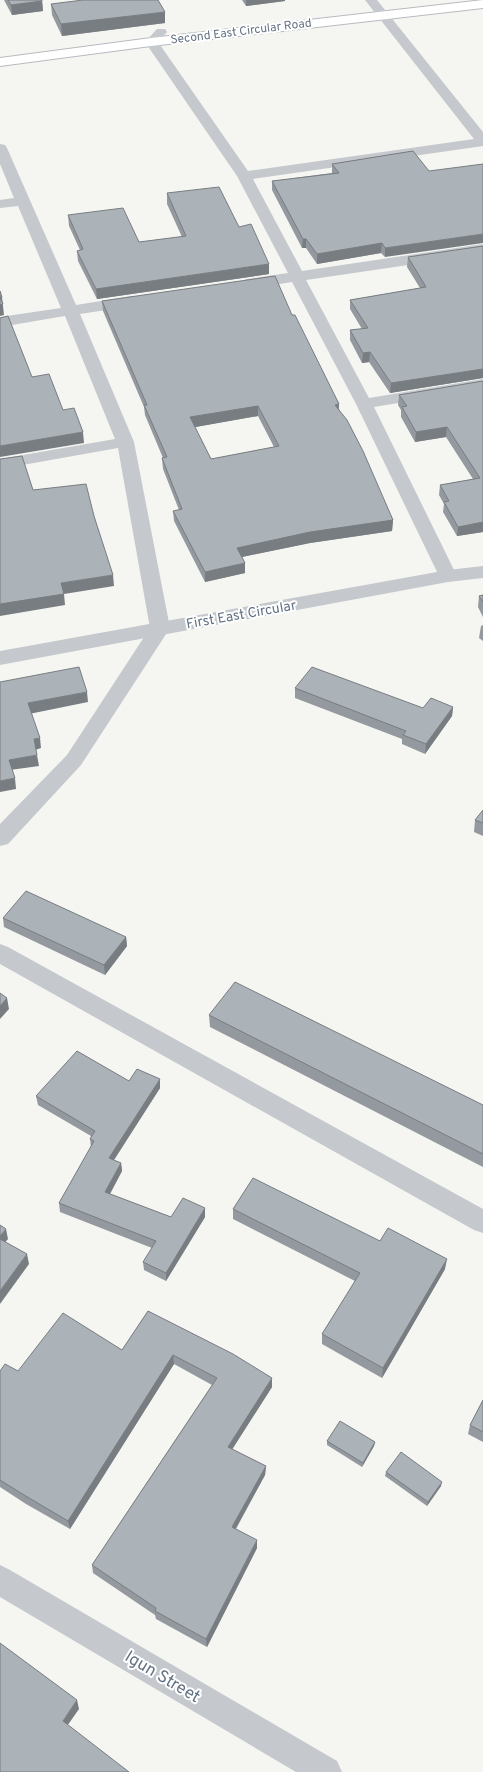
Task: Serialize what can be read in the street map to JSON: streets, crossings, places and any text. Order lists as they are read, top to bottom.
{
  "streets": {
    "main road": ["Second East Circular Road"],
    "street": ["First East Circular", "Igun Street"]
  }
}
